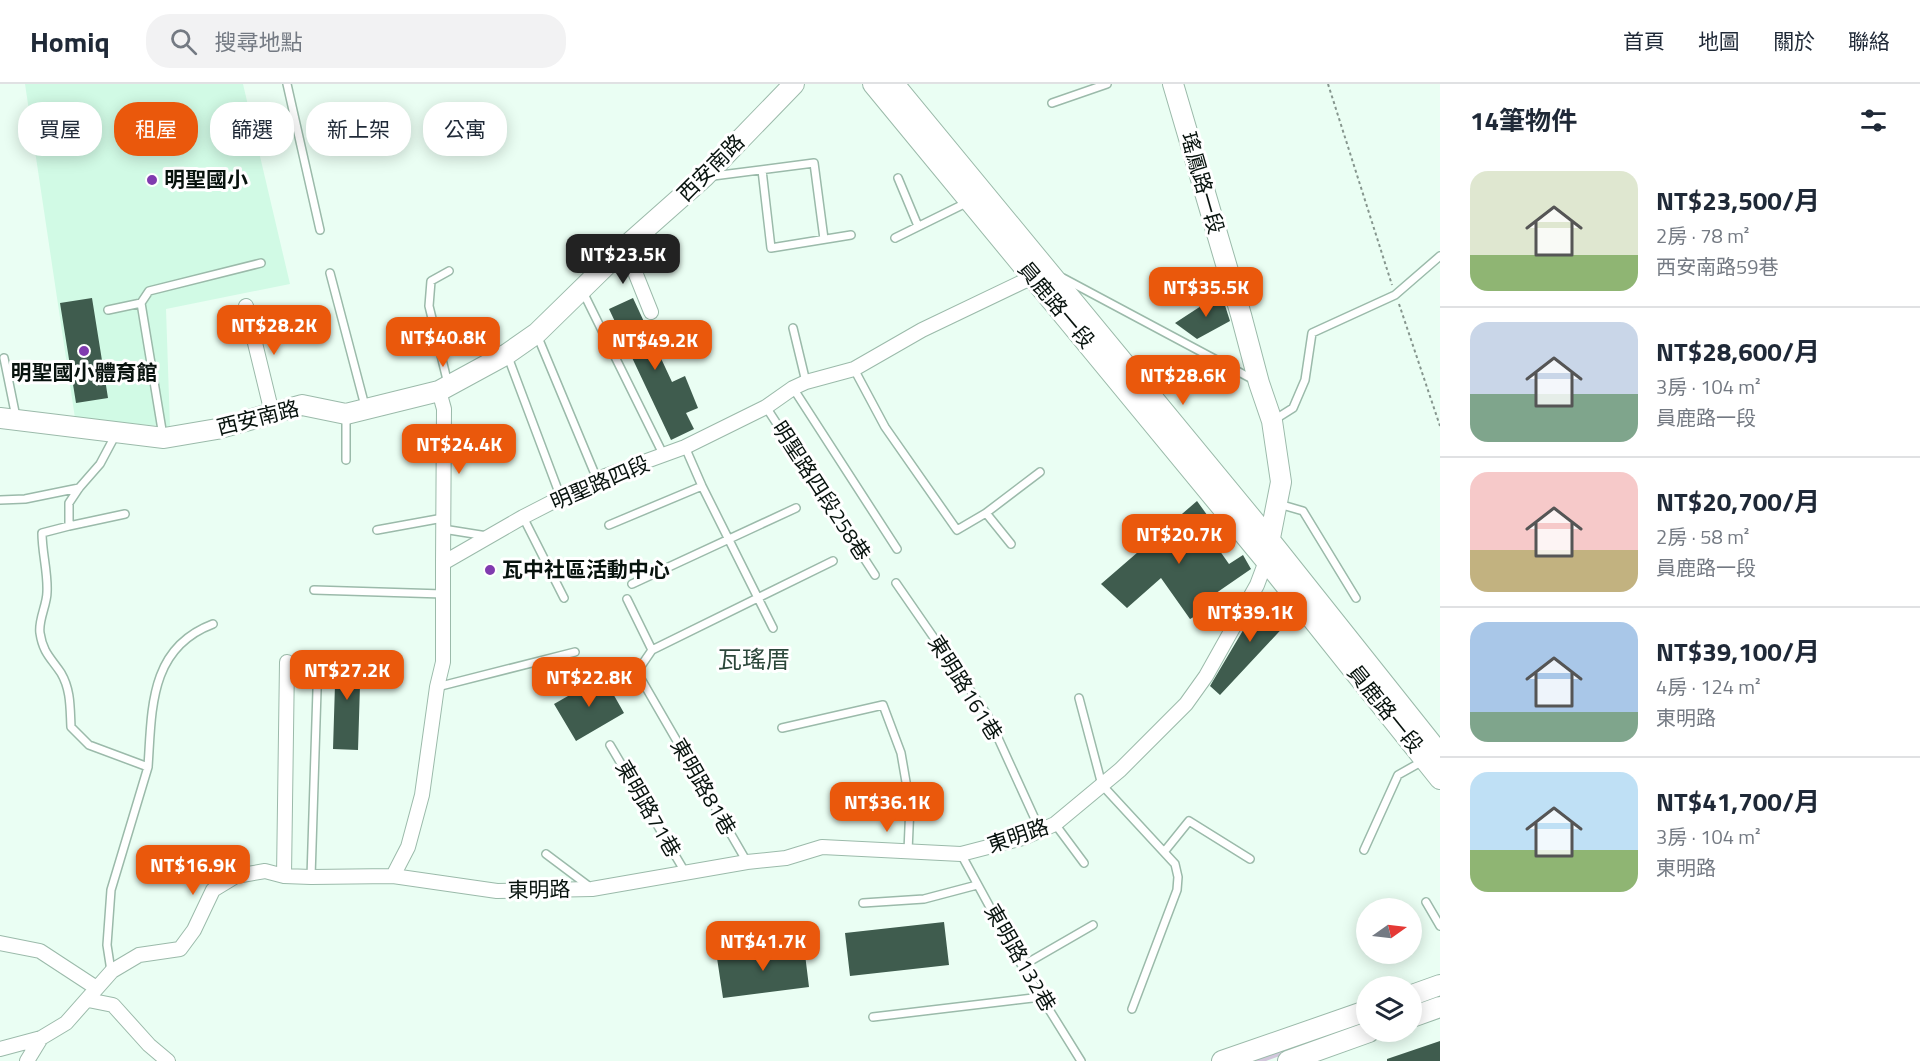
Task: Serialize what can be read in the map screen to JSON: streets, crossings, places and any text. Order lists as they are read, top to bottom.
{
  "streets": {
    "main road": ["西安南路", "瑤鳳路一段", "員鹿路一段"],
    "street": ["明聖路四段", "東明路"],
    "lane": [
      "明聖路四段258巷",
      "東明路161巷",
      "東明路81巷",
      "東明路71巷",
      "東明路132巷"
    ]
  },
  "crossings": [
    ["瑤鳳路一段", "員鹿路一段"],
    ["瑤鳳路一段", "東明路"],
    ["員鹿路一段", "明聖路四段"],
    ["員鹿路一段", "東明路"],
    ["明聖路四段", "明聖路四段258巷"],
    ["東明路161巷", "東明路"],
    ["東明路81巷", "東明路"],
    ["東明路71巷", "東明路"],
    ["東明路", "東明路132巷"]
  ],
  "districts": ["瓦瑤厝"],
  "places": ["明聖國小", "明聖國小體育館", "瓦中社區活動中心"],
  "north": "right",
  "page": {
    "header": "Homiq",
    "search": "搜尋地點",
    "nav": [
      "首頁",
      "地圖",
      "關於",
      "聯絡"
    ],
    "heading": "14筆物件",
    "chip": [
      "買屋",
      "租屋",
      "篩選",
      "新上架",
      "公寓"
    ],
    "list": [
      {
        "name": "NT$23,500/月",
        "note": "2房 · 78 m² · 西安南路59巷"
      },
      {
        "name": "NT$28,600/月",
        "note": "3房 · 104 m² · 員鹿路一段"
      },
      {
        "name": "NT$20,700/月",
        "note": "2房 · 58 m² · 員鹿路一段"
      },
      {
        "name": "NT$39,100/月",
        "note": "4房 · 124 m² · 東明路"
      },
      {
        "name": "NT$41,700/月",
        "note": "3房 · 104 m² · 東明路"
      }
    ],
    "price": [
      "NT$23.5K",
      "NT$35.5K",
      "NT$28.2K",
      "NT$40.8K",
      "NT$49.2K",
      "NT$28.6K",
      "NT$24.4K",
      "NT$20.7K",
      "NT$39.1K",
      "NT$27.2K",
      "NT$22.8K",
      "NT$36.1K",
      "NT$16.9K",
      "NT$41.7K"
    ]
  }
}
